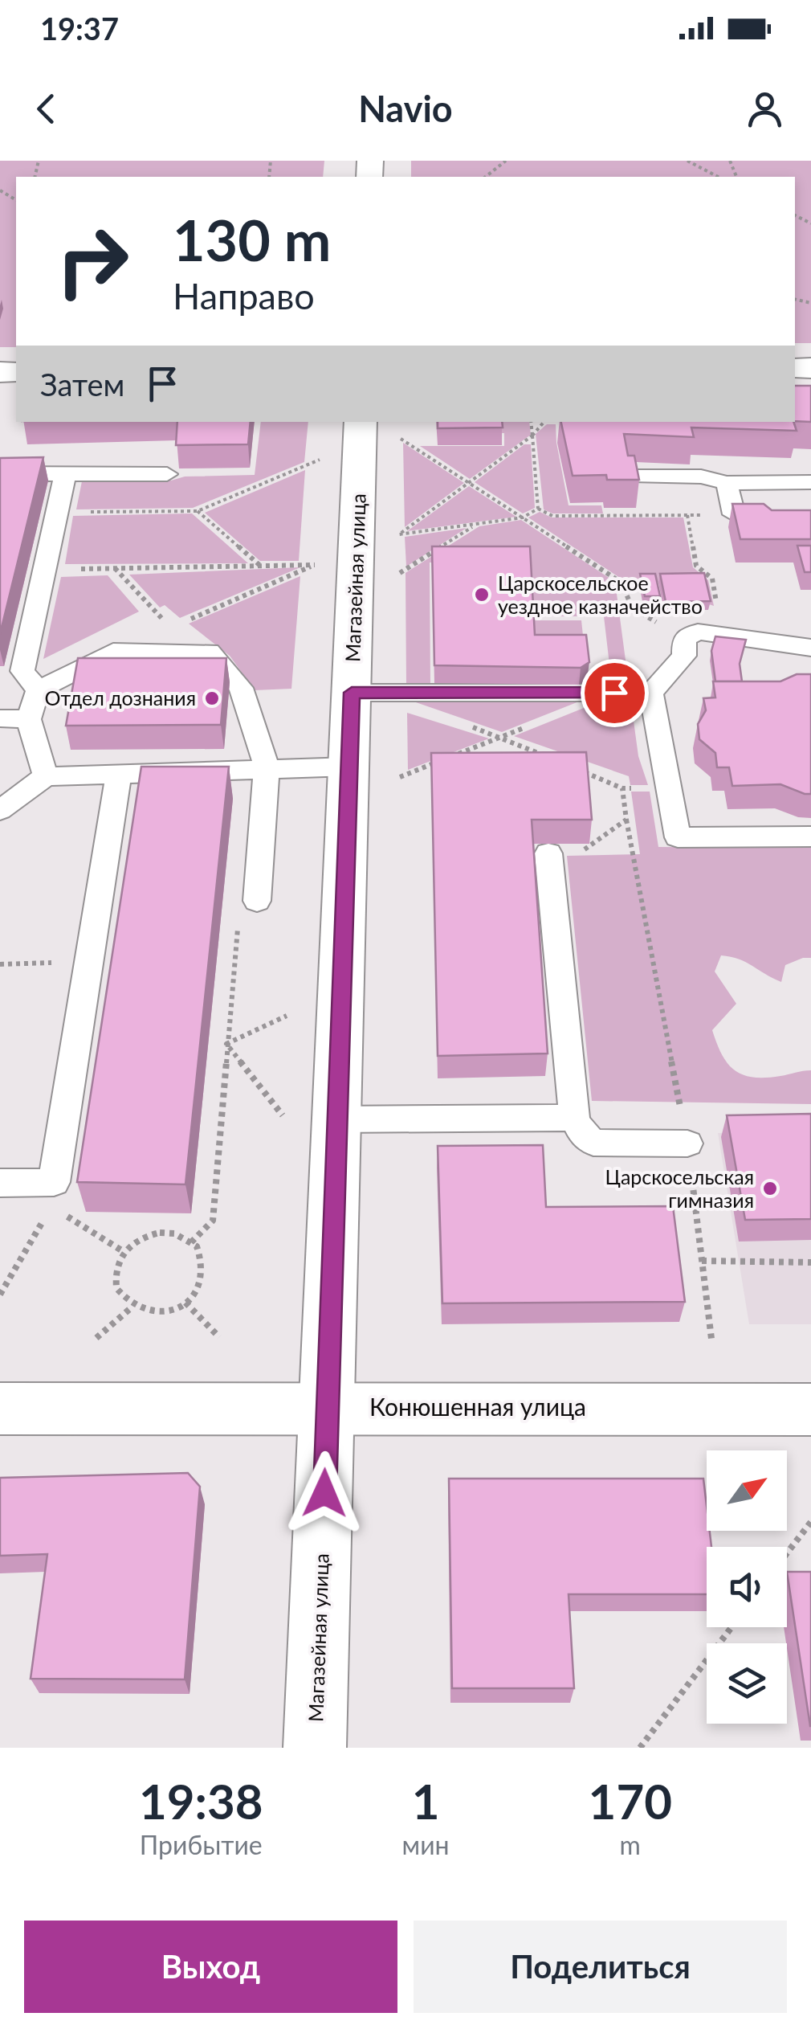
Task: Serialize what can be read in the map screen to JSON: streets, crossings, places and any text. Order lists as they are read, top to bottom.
{
  "streets": {
    "street": ["Магазейная улица", "Конюшенная улица"]
  },
  "crossings": [
    ["Магазейная улица", "Конюшенная улица"]
  ],
  "places": ["Царскосельское уездное казначейство", "Отдел дознания", "Царскосельская гимназия"],
  "north": "top right",
  "page": {
    "status": "19:37",
    "header": "Navio",
    "turn": ["130 m", "Направо"],
    "then": "Затем",
    "eta": [
      "19:38",
      "Прибытие",
      "1",
      "мин",
      "170",
      "m"
    ],
    "buttons": ["Выход", "Поделиться"]
  }
}
